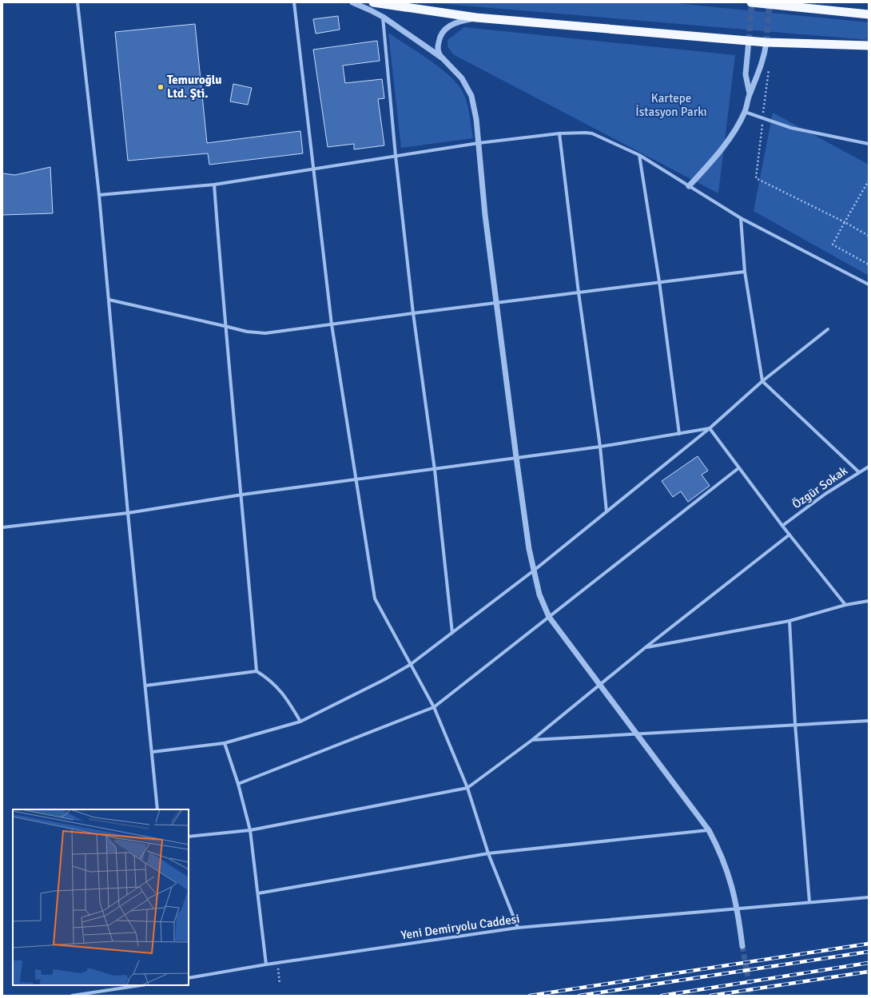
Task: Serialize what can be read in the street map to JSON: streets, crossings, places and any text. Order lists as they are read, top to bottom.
{
  "streets": {
    "street": ["Özgür Sokak", "Yeni Demiryolu Caddesi"]
  },
  "parks": ["Kartepe İstasyon Parkı"],
  "places": ["Temuroğlu Ltd. Şti."]
}
